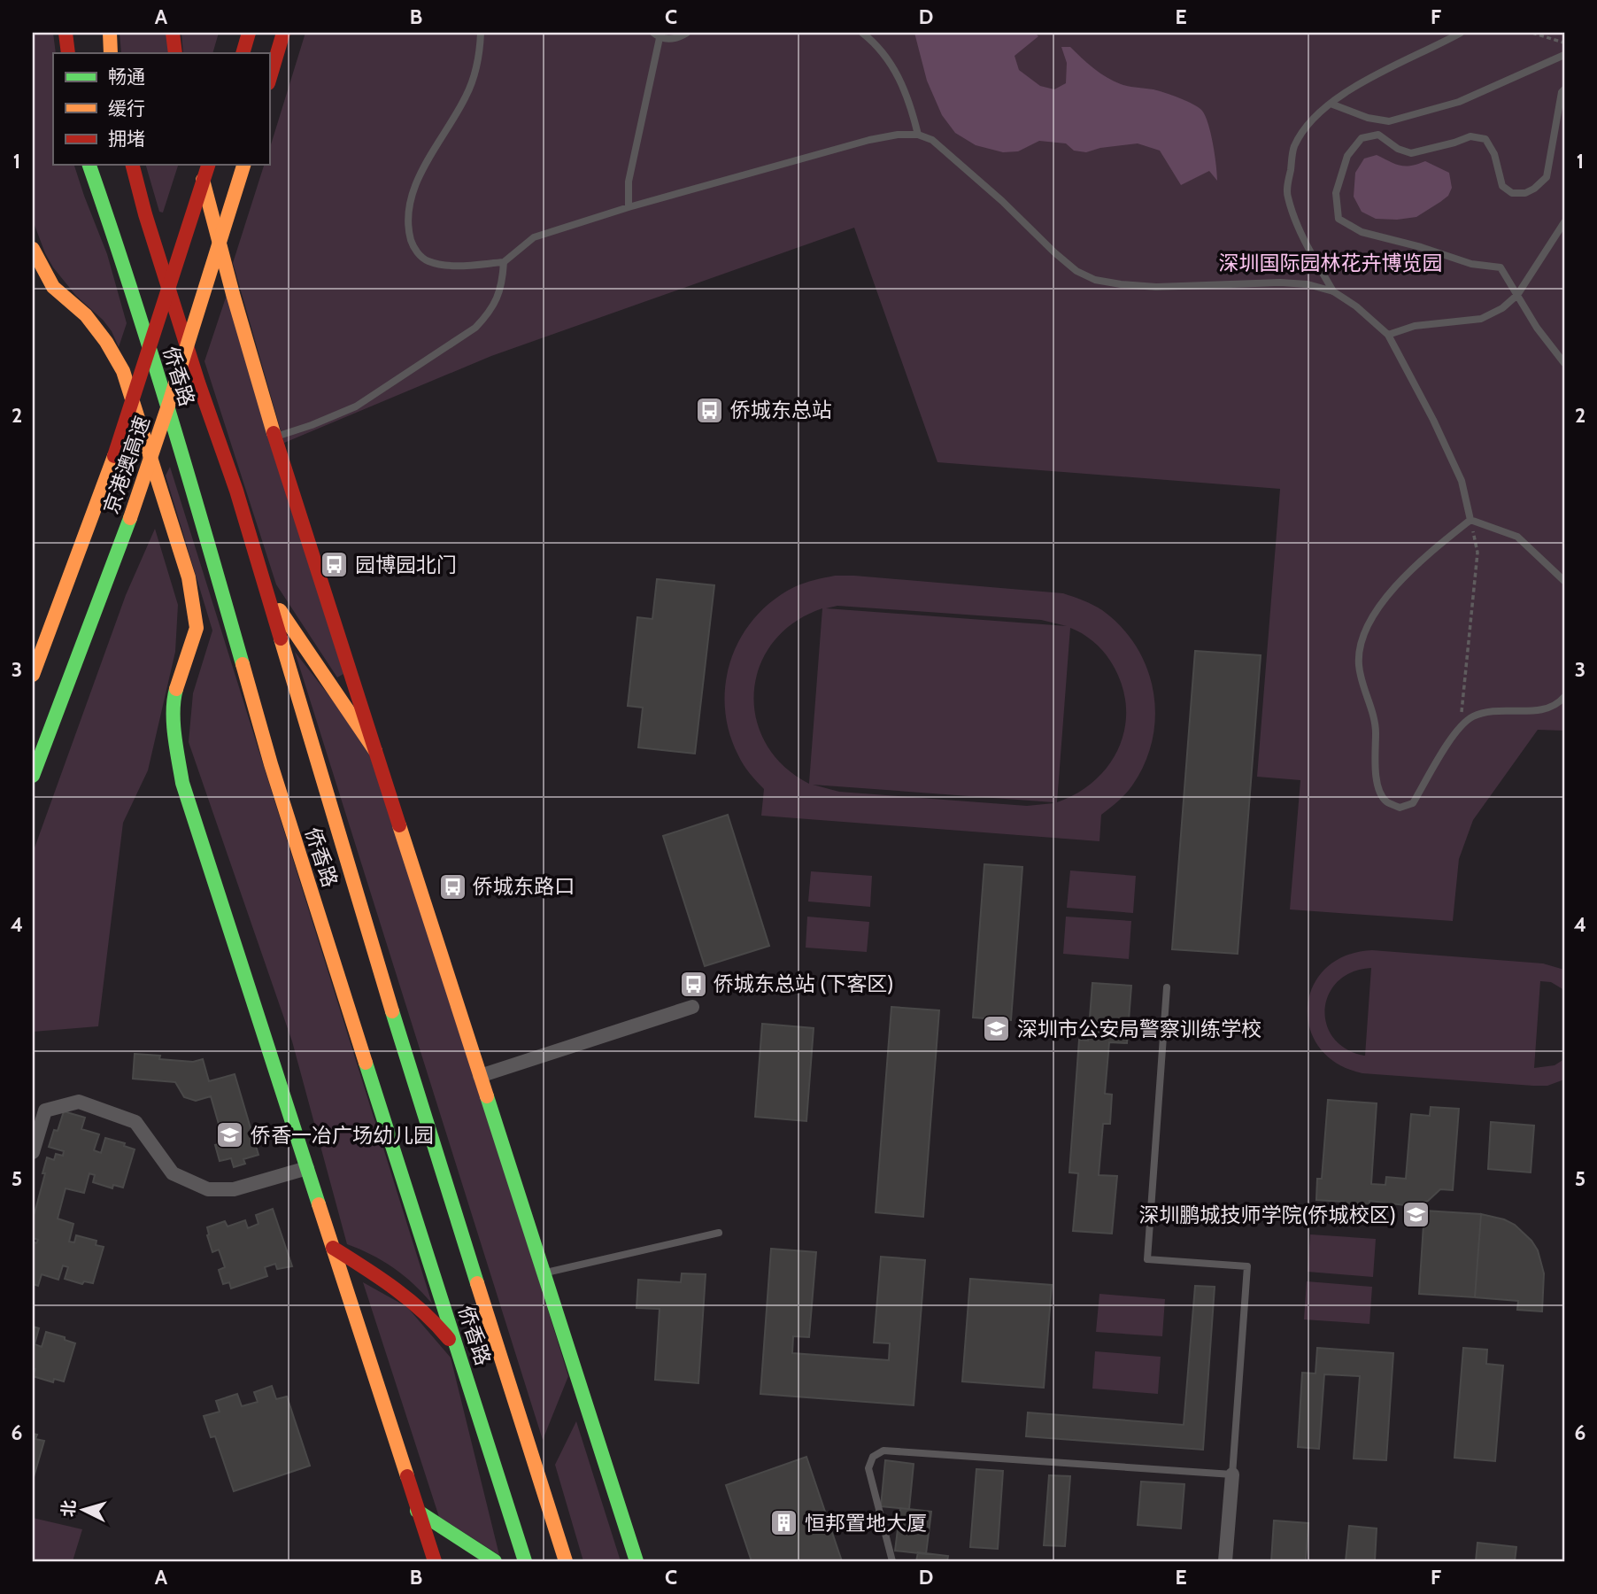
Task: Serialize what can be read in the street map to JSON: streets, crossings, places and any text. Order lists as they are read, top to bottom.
{
  "streets": {
    "main road": ["侨香路", "京港澳高速"]
  },
  "parks": ["深圳国际园林花卉博览园"],
  "places": {
    "bus stop": [
      "侨城东总站",
      "园博园北门",
      "侨城东路口",
      "侨城东总站 (下客区)"
    ],
    "school or university": ["深圳市公安局警察训练学校", "侨香一冶广场幼儿园", "深圳鹏城技师学院(侨城校区)"],
    "building": ["恒邦置地大厦"]
  },
  "legend": ["畅通", "缓行", "拥堵"],
  "north": "left",
  "grid": {
    "columns": [
      "A",
      "B",
      "C",
      "D",
      "E",
      "F"
    ],
    "rows": [
      "1",
      "2",
      "3",
      "4",
      "5",
      "6"
    ]
  }
}
